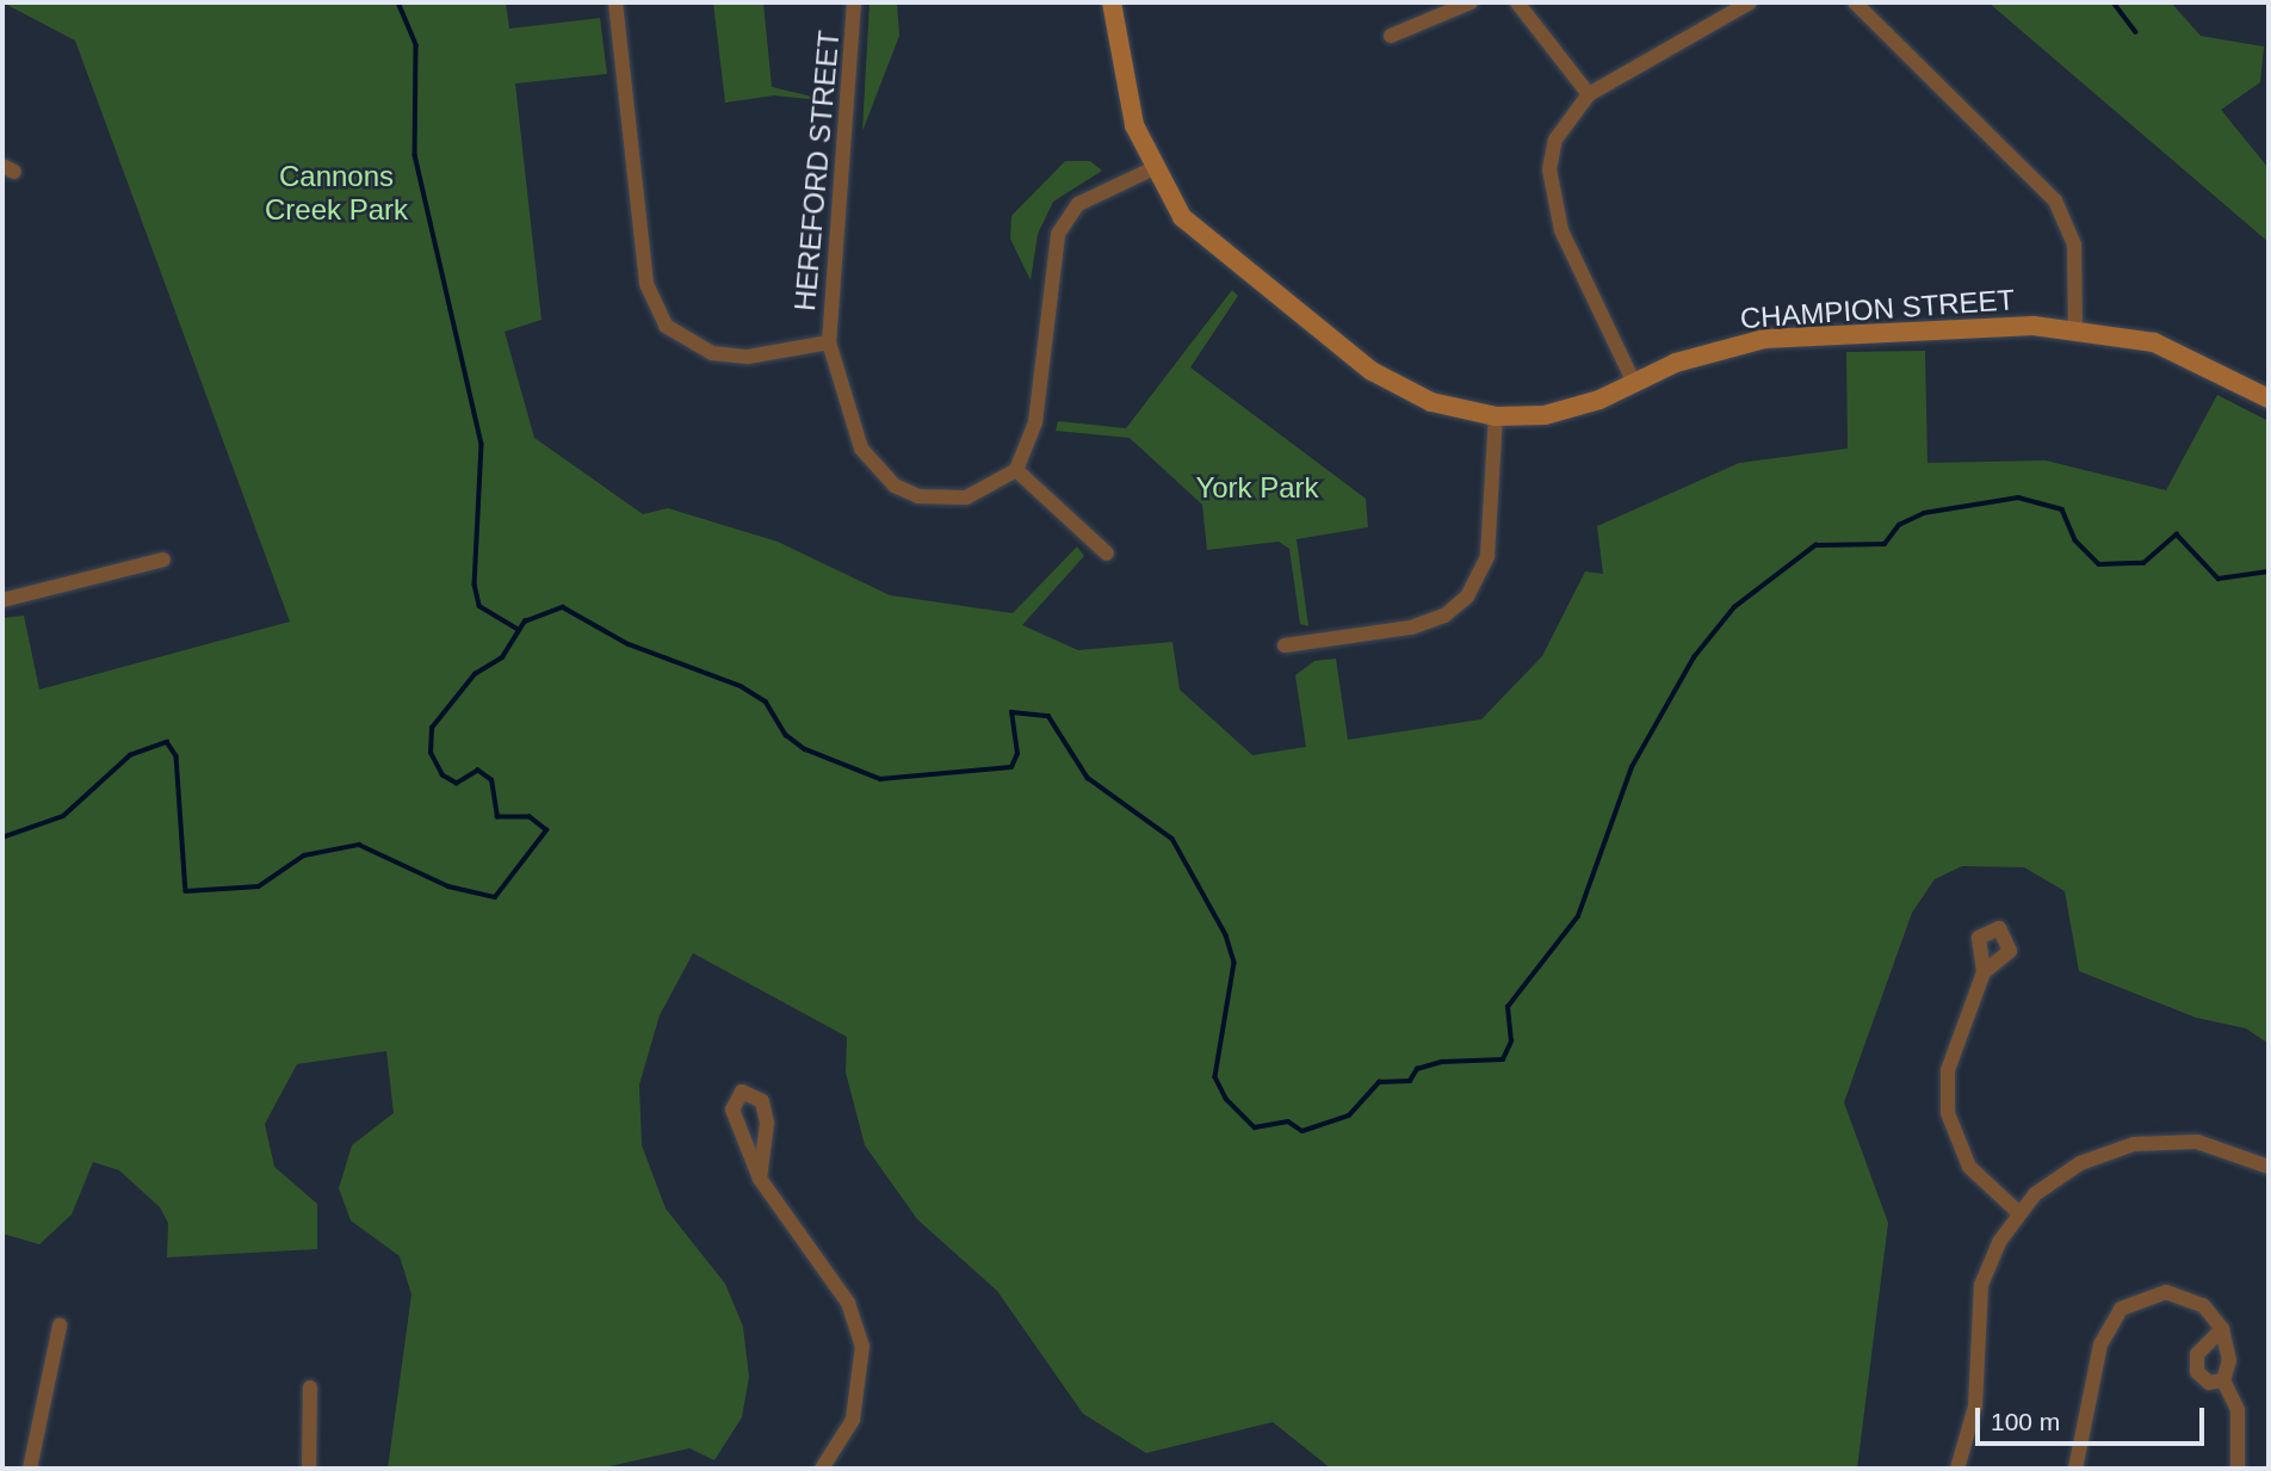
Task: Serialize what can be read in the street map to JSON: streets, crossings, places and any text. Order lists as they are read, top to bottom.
{
  "streets": {
    "main road": ["CHAMPION STREET"],
    "street": ["HEREFORD STREET"]
  },
  "parks": ["Cannons Creek Park", "York Park"],
  "scale_bar": "100 m"
}
